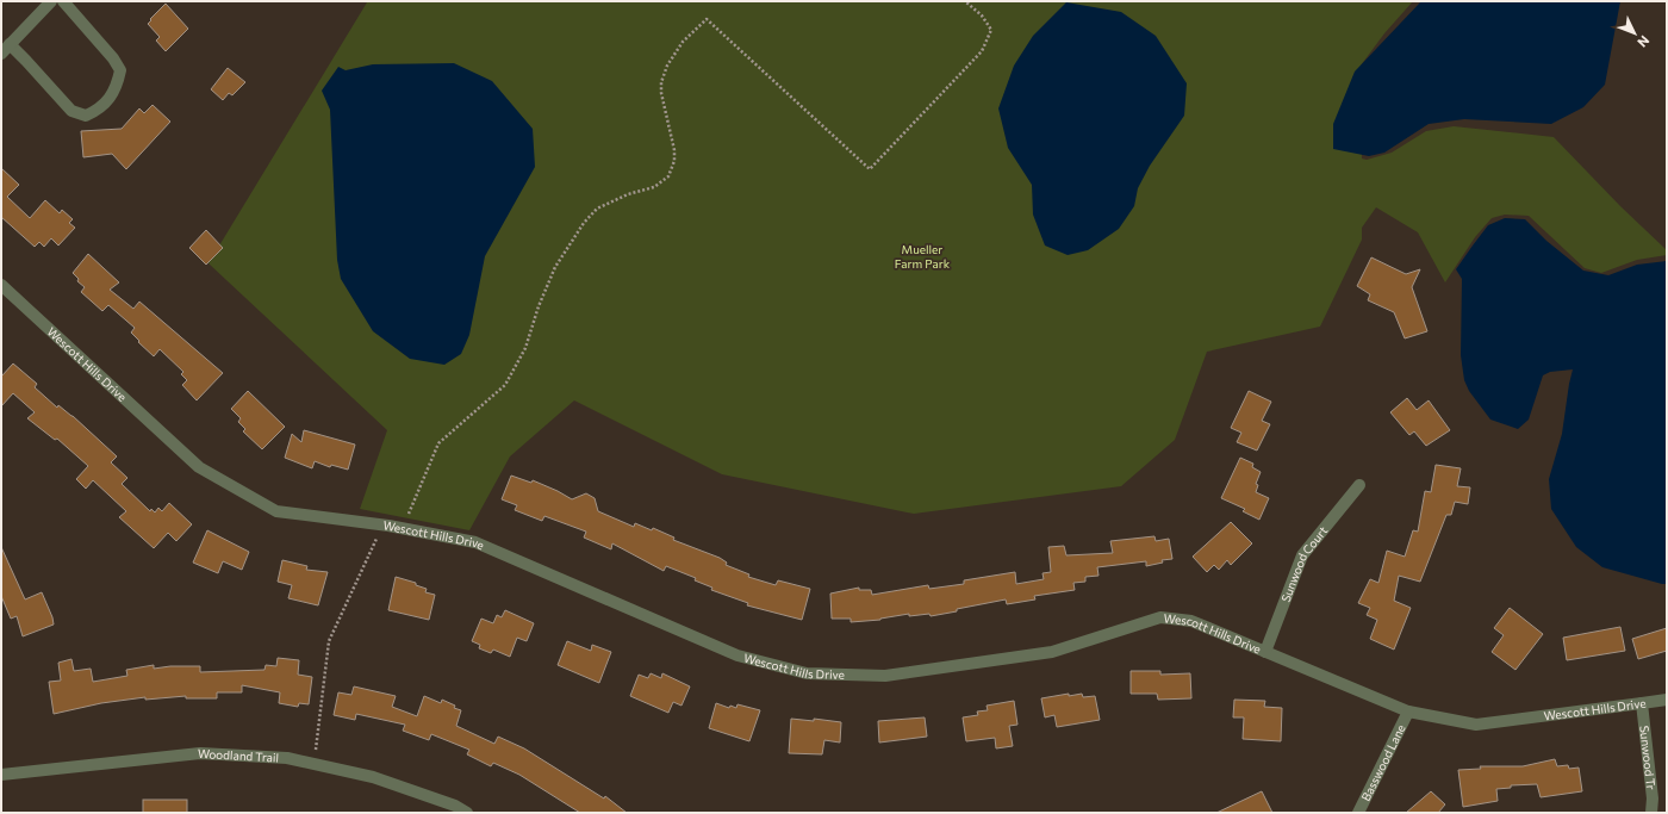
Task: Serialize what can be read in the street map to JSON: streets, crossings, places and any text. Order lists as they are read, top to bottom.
{
  "streets": {
    "street": [
      "Wescott Hills Drive",
      "Sunwood Court",
      "Woodland Trail",
      "Sunwood Tr",
      "Basswood Lane"
    ]
  },
  "crossings": [
    ["Wescott Hills Drive", "Sunwood Court"],
    ["Wescott Hills Drive", "Sunwood Tr"],
    ["Wescott Hills Drive", "Basswood Lane"]
  ],
  "parks": ["Mueller Farm Park"],
  "north": "bottom right"
}
